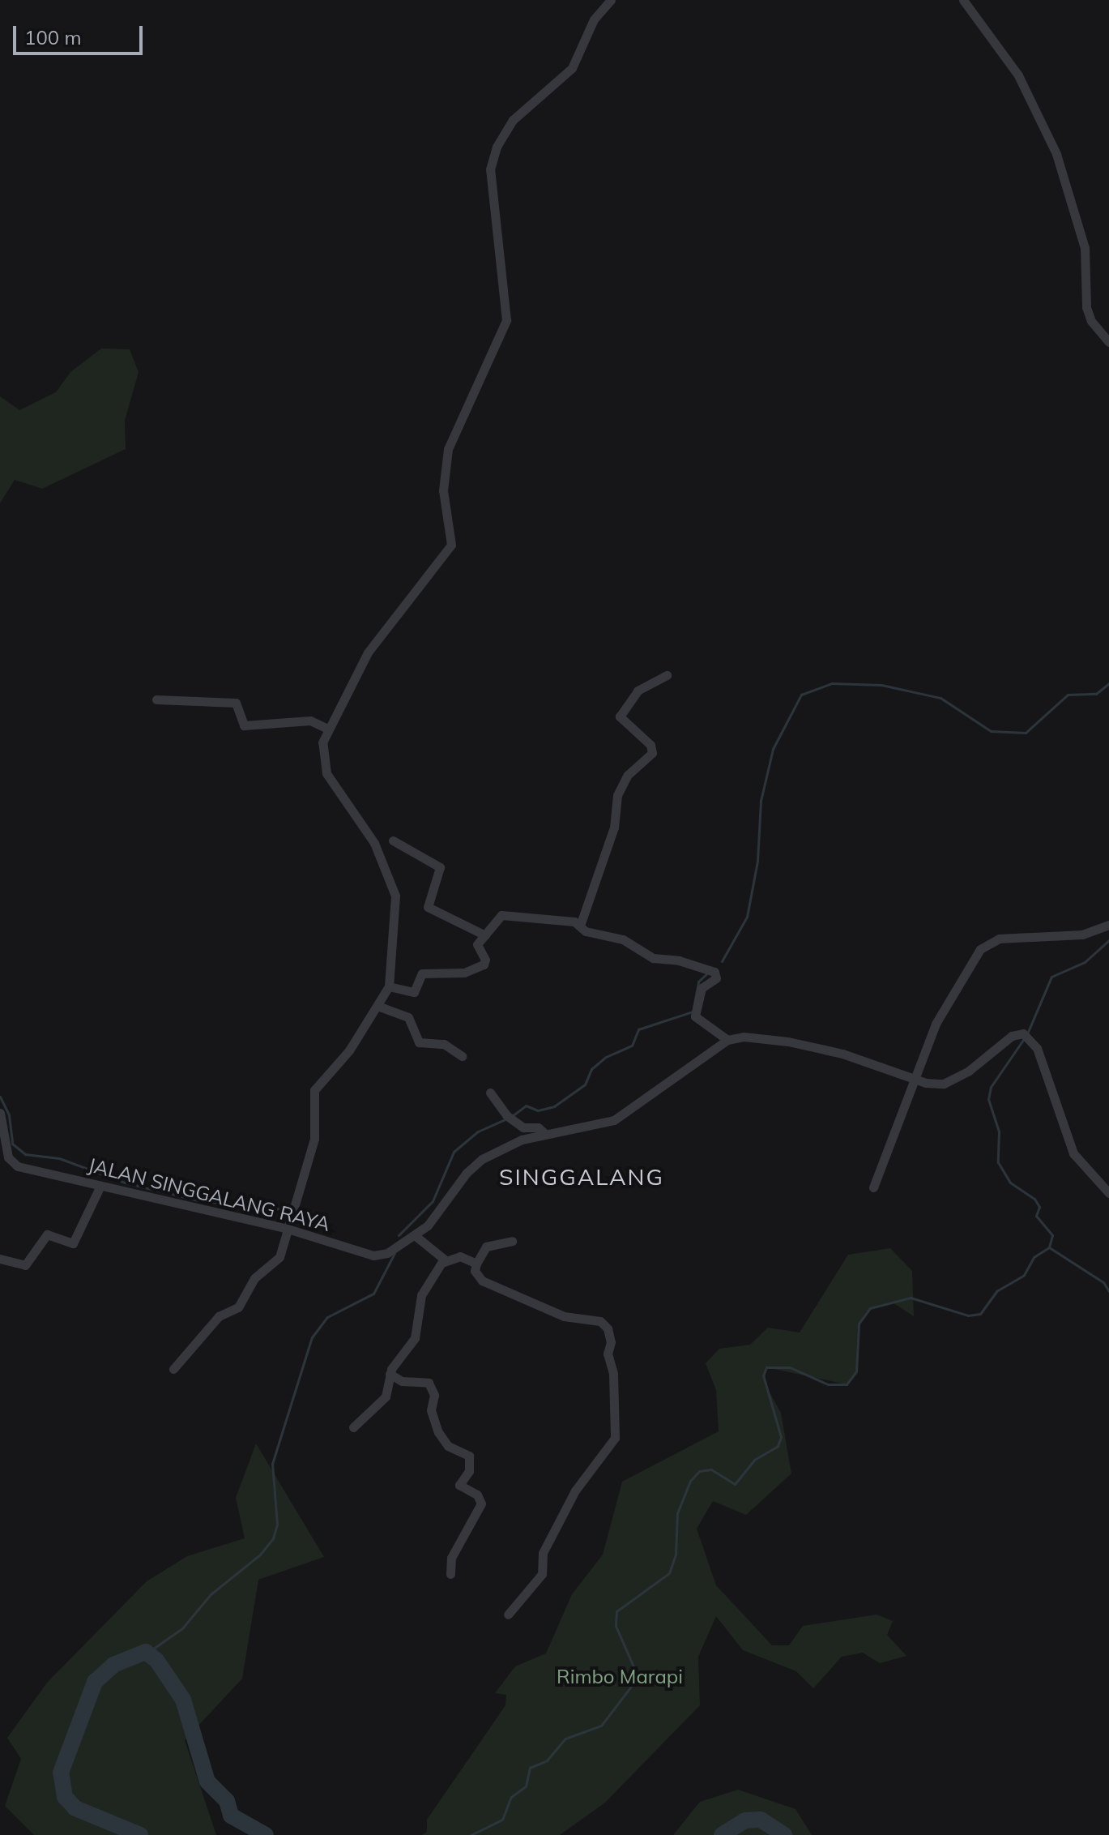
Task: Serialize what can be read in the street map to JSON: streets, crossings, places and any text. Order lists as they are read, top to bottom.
{
  "streets": {
    "street": ["JALAN SINGGALANG RAYA"]
  },
  "districts": ["SINGGALANG"],
  "parks": ["Rimbo Marapi"],
  "scale_bar": "100 m"
}
